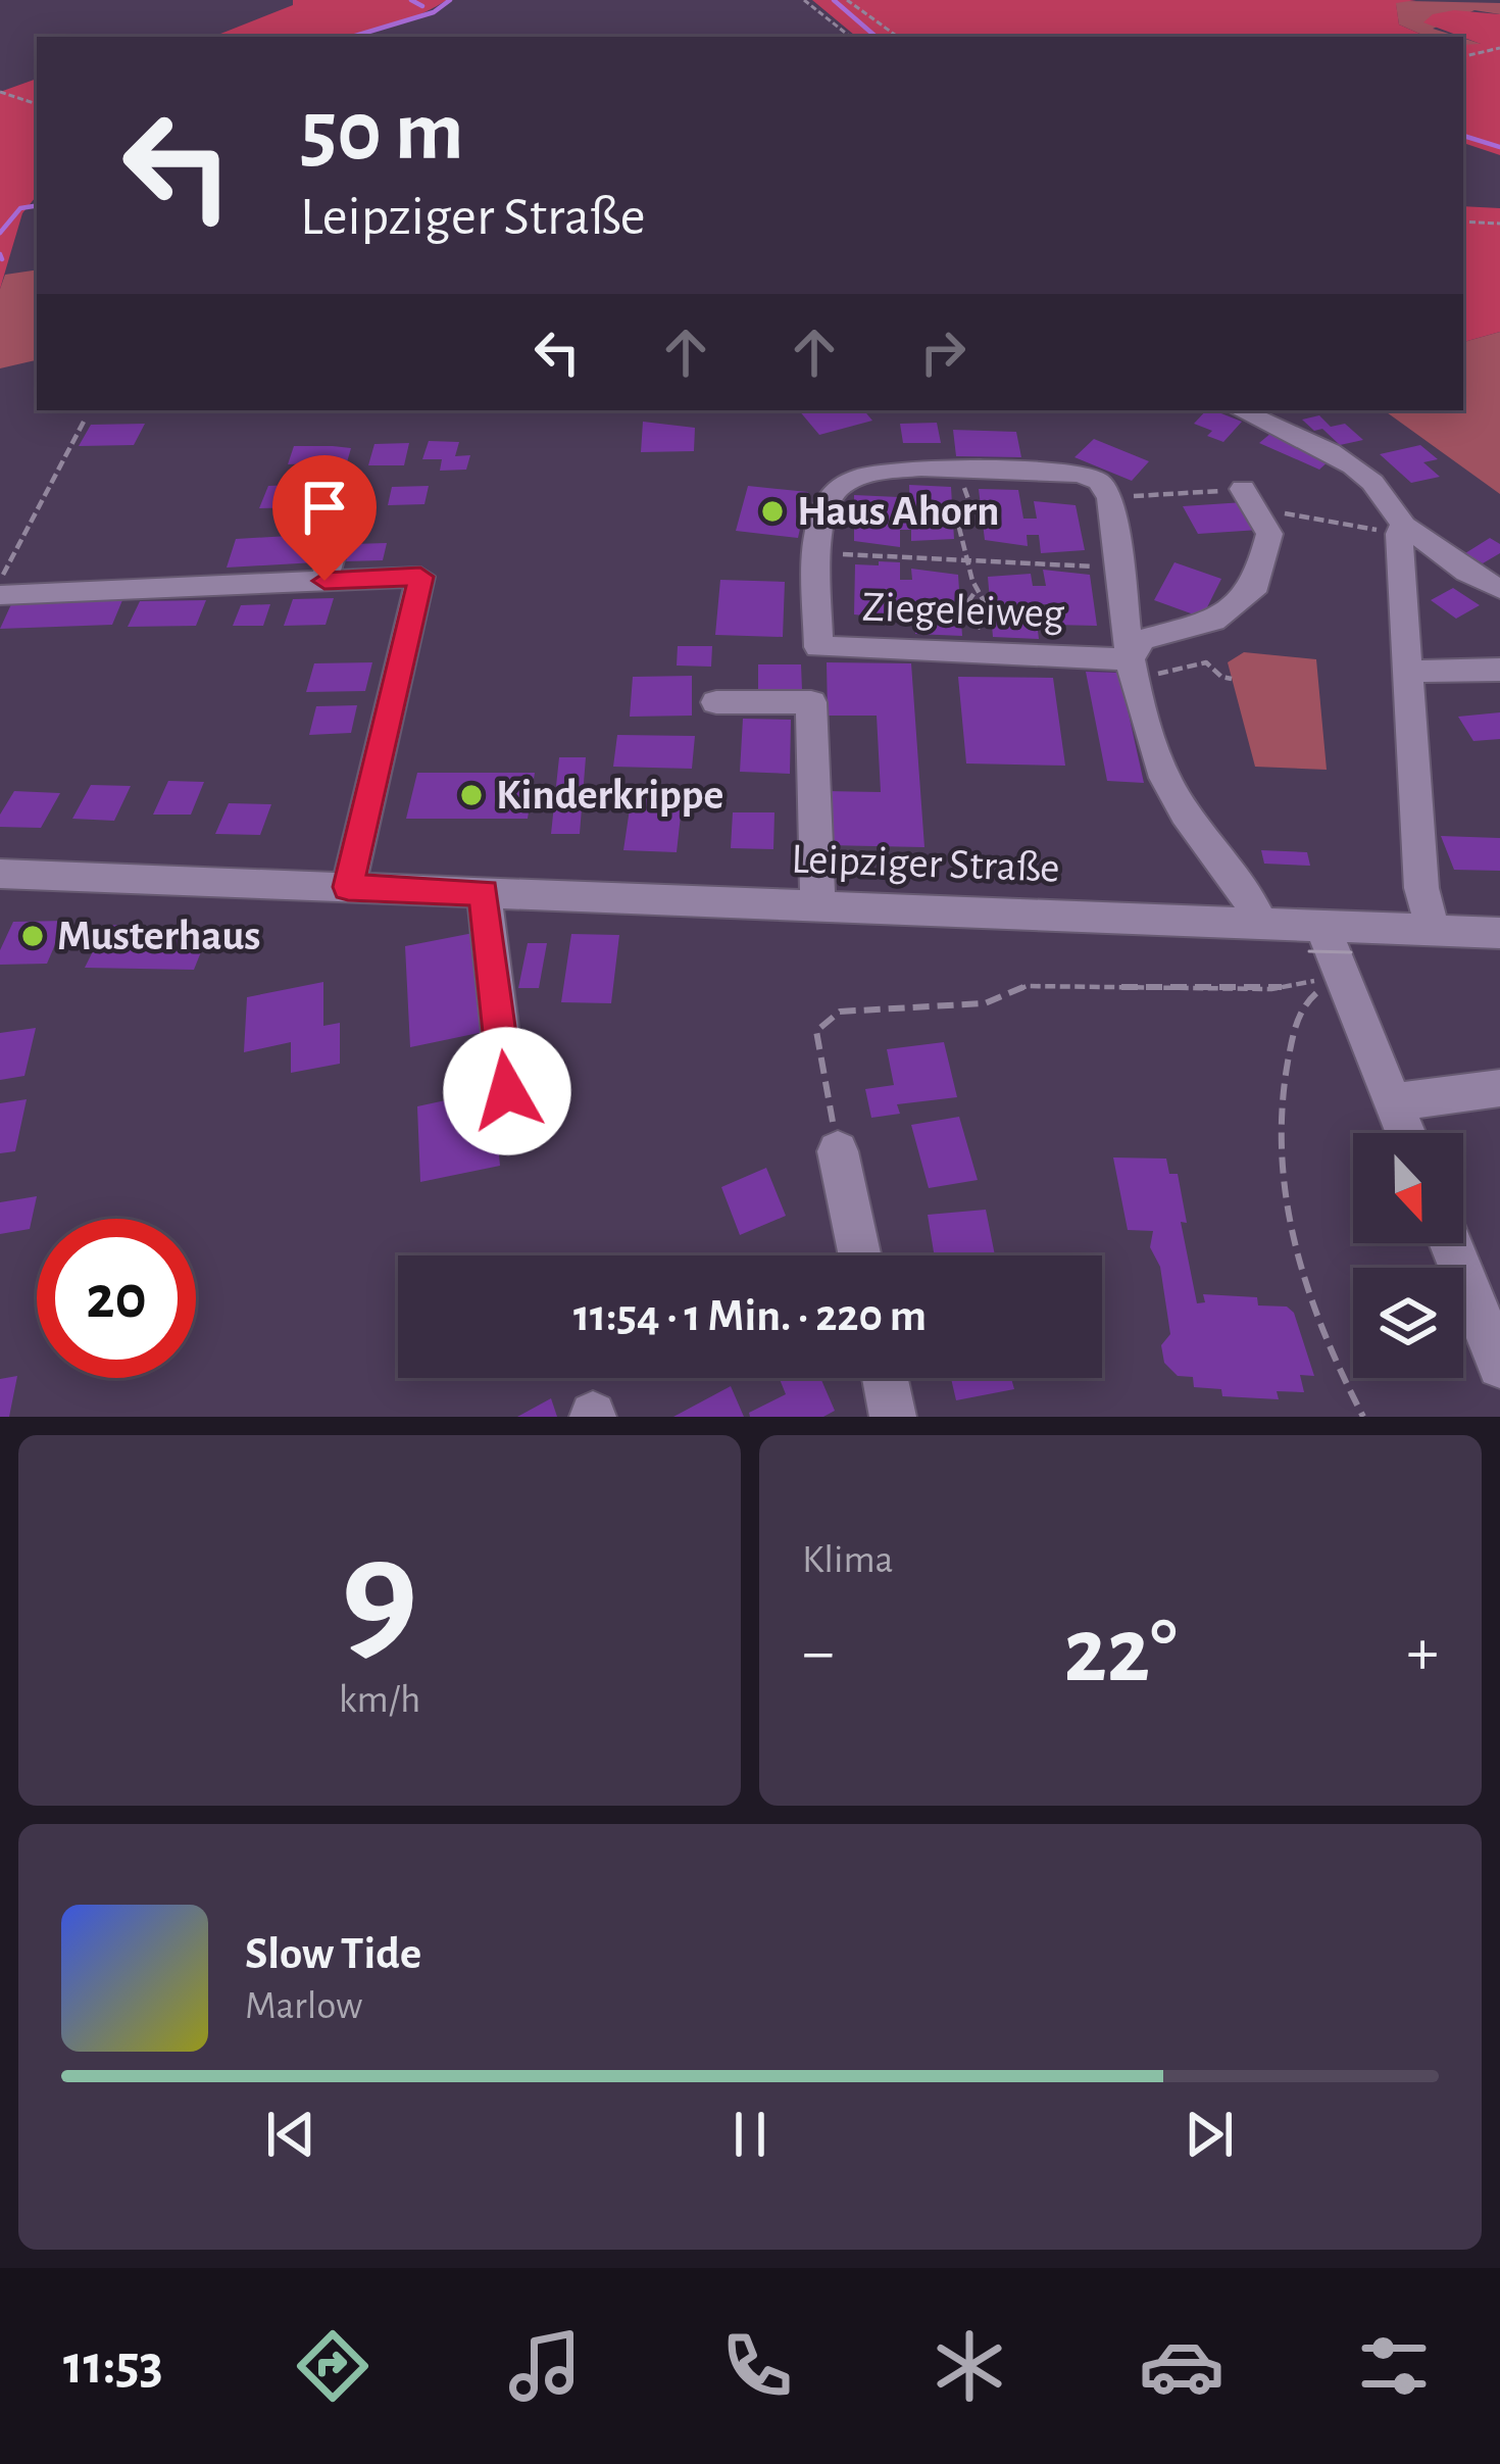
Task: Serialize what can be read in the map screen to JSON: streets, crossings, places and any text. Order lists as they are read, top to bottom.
{
  "streets": {
    "street": ["Ziegeleiweg", "Leipziger Straße"]
  },
  "crossings": [
    ["Ziegeleiweg", "Leipziger Straße"]
  ],
  "places": ["Haus Ahorn", "Kinderkrippe", "Musterhaus"],
  "north": "bottom",
  "page": {
    "turn": ["50 m", "Leipziger Straße"],
    "limit": "20",
    "trip": "11:54 · 1 Min. · 220 m",
    "tile": [
      ["9", "km/h"],
      "Klima"
    ],
    "heat": ["−", "22°", "+"],
    "song": ["Slow Tide", "Marlow"],
    "tabs": "11:53"
  }
}
